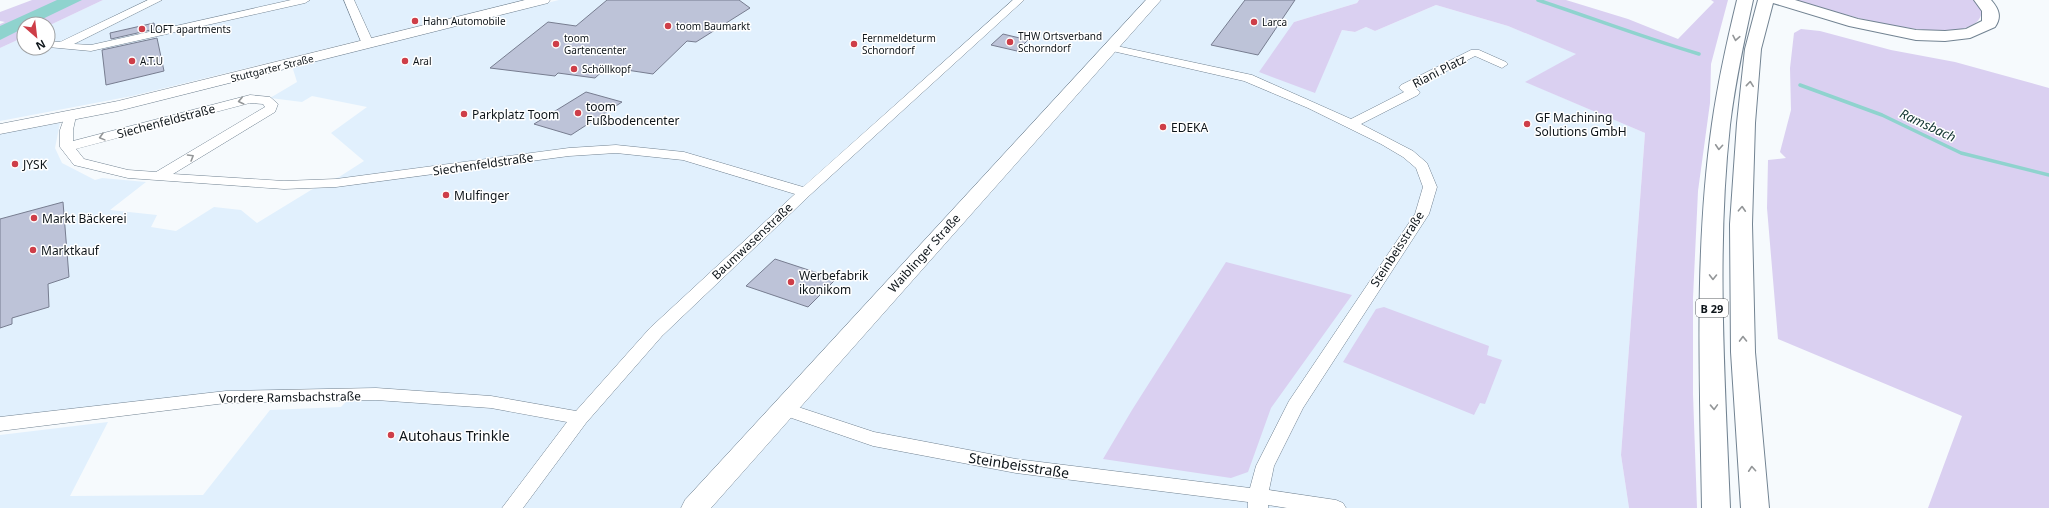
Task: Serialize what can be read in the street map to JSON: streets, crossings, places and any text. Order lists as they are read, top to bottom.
{
  "streets": {
    "highway": ["B 29"],
    "main road": ["Stuttgarter Straße", "Waiblinger Straße"],
    "street": [
      "Riani Platz",
      "Siechenfeldstraße",
      "Baumwasenstraße",
      "Steinbeisstraße",
      "Vordere Ramsbachstraße"
    ]
  },
  "crossings": [
    ["Riani Platz", "Steinbeisstraße"],
    ["Siechenfeldstraße", "Baumwasenstraße"],
    ["Baumwasenstraße", "Vordere Ramsbachstraße"],
    ["Steinbeisstraße", "Waiblinger Straße"]
  ],
  "water": ["Ramsbach"],
  "places": [
    "Hahn Automobile",
    "Larca",
    "toom Baumarkt",
    "LOFT apartments",
    "THW Ortsverband Schorndorf",
    "toom Gartencenter",
    "Fernmeldeturm Schorndorf",
    "A.T.U",
    "Aral",
    "Schöllkopf",
    "toom Fußbodencenter",
    "Parkplatz Toom",
    "GF Machining Solutions GmbH",
    "EDEKA",
    "JYSK",
    "Mulfinger",
    "Markt Bäckerei",
    "Marktkauf",
    "Werbefabrik ikonikom",
    "Autohaus Trinkle"
  ],
  "north": "bottom right"
}
